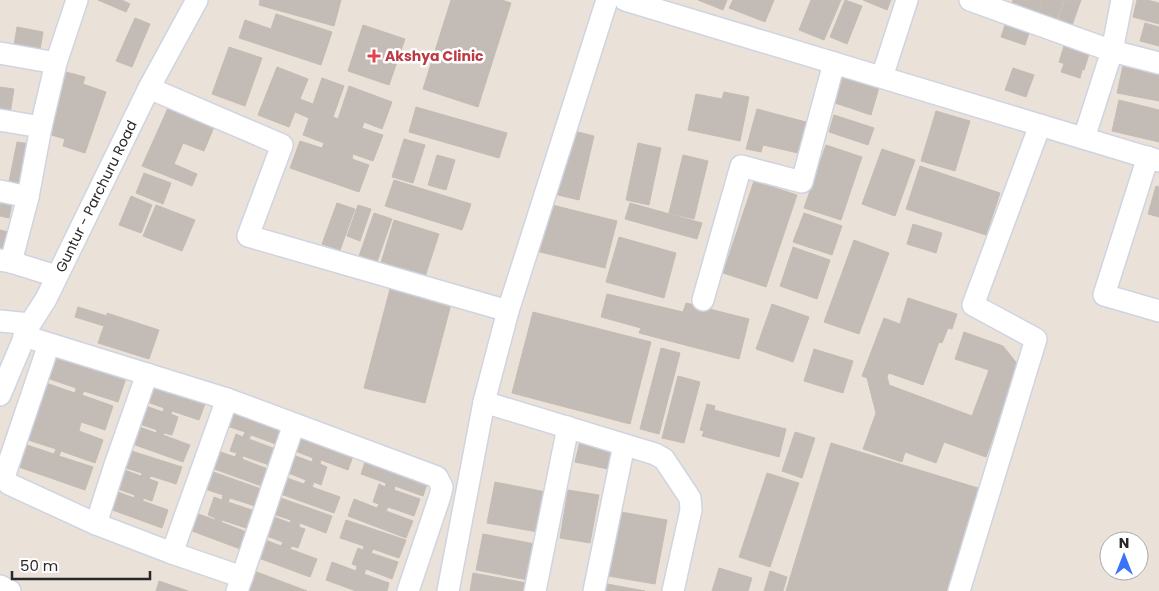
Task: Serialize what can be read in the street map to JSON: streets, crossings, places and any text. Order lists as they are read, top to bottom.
{
  "streets": {
    "street": ["Guntur - Parchuru Road"]
  },
  "places": {
    "health": ["Akshya Clinic"]
  },
  "scale_bar": "50 m",
  "north": "top"
}
